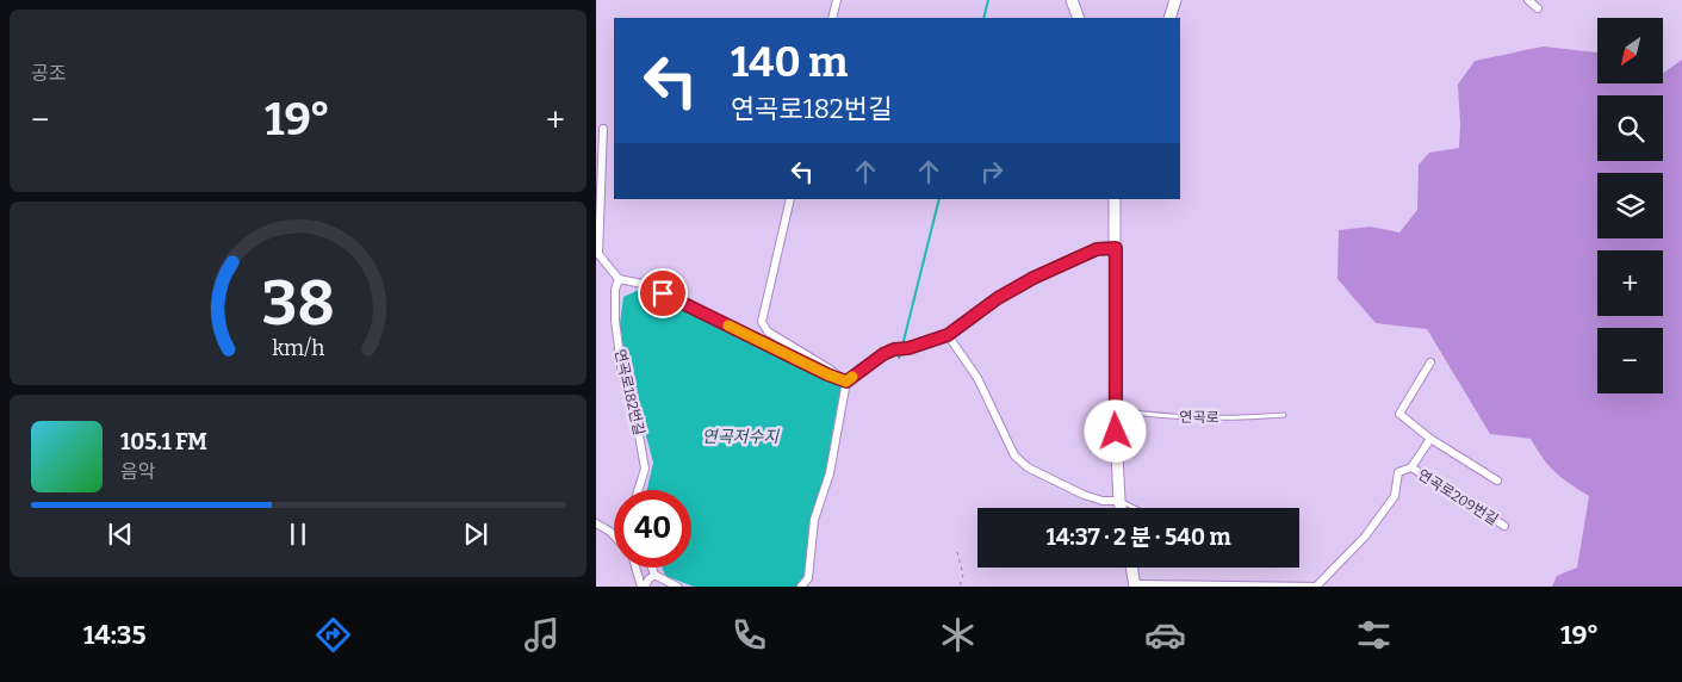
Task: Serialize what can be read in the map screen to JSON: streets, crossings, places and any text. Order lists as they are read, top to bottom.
{
  "streets": {
    "street": ["연곡로182번길", "연곡로209번길"],
    "lane": ["연곡로"]
  },
  "water": ["연곡저수지"],
  "north": "bottom left",
  "page": {
    "tile": "공조",
    "map_buttons": ["+", "−"],
    "turn": ["140 m", "연곡로182번길"],
    "heat": ["−", "19°", "+"],
    "song": ["105.1 FM", "음악"],
    "limit": "40",
    "trip": "14:37 · 2 분 · 540 m",
    "tabs": ["14:35", "19°"],
    "gauge": ["38", "km/h"]
  }
}
